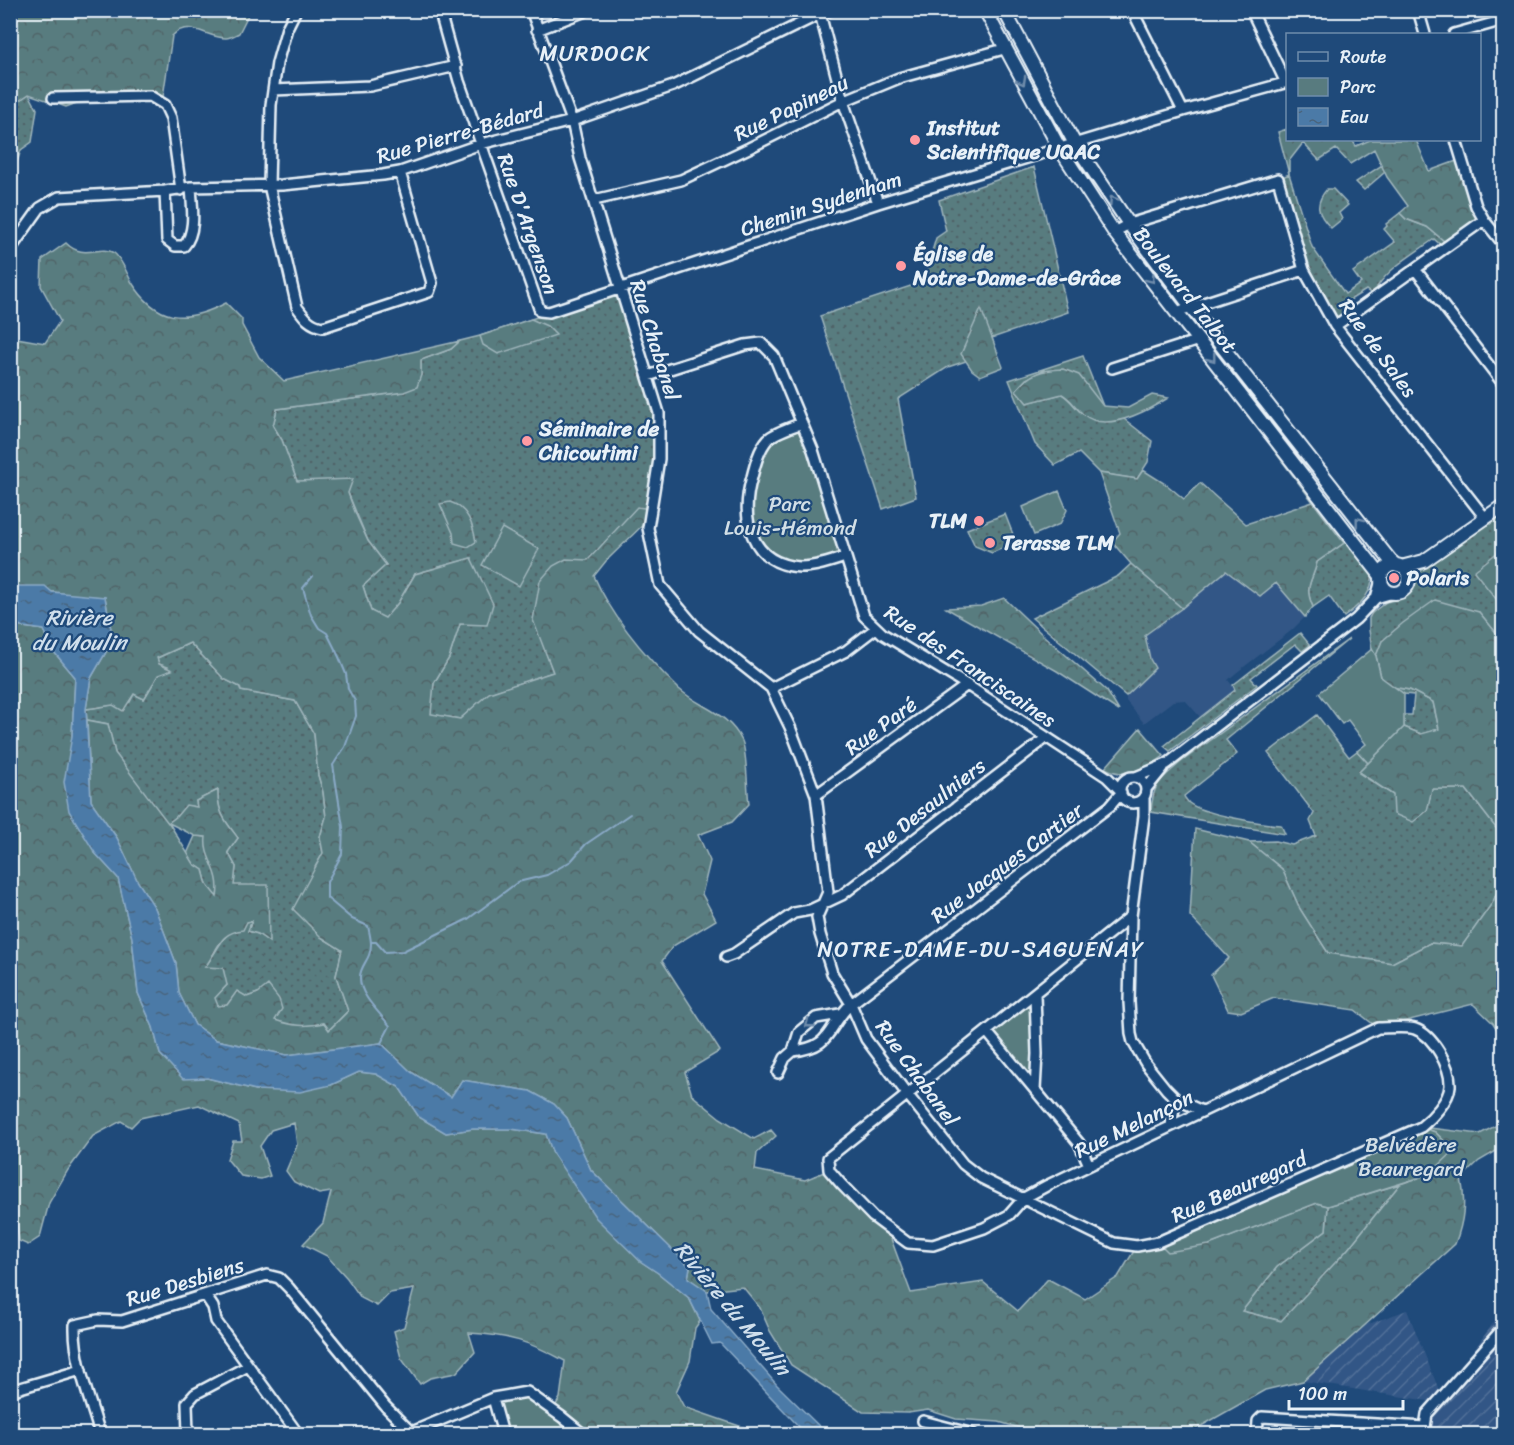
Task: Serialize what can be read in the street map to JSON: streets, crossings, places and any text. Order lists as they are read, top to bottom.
{
  "streets": {
    "main road": ["Boulevard Talbot"],
    "street": [
      "Rue Papineau",
      "Rue Pierre-Bédard",
      "Chemin Sydenham",
      "Rue D'Argenson",
      "Rue Chabanel",
      "Rue de Sales",
      "Rue des Franciscaines",
      "Rue Paré",
      "Rue Desaulniers",
      "Rue Jacques Cartier",
      "Rue Melançon",
      "Rue Beauregard",
      "Rue Desbiens"
    ]
  },
  "crossings": [
    ["Rue Papineau", "Boulevard Talbot"],
    ["Rue Papineau", "Rue Chabanel"],
    ["Rue Pierre-Bédard", "Rue D'Argenson"],
    ["Rue Pierre-Bédard", "Rue Chabanel"],
    ["Chemin Sydenham", "Rue D'Argenson"],
    ["Chemin Sydenham", "Boulevard Talbot"],
    ["Chemin Sydenham", "Rue Chabanel"],
    ["Boulevard Talbot", "Rue de Sales"],
    ["Rue Chabanel", "Rue des Franciscaines"],
    ["Rue Chabanel", "Rue Paré"],
    ["Rue Chabanel", "Rue Desaulniers"],
    ["Rue Chabanel", "Rue Jacques Cartier"],
    ["Rue Chabanel", "Rue Melançon"],
    ["Rue Chabanel", "Rue Beauregard"],
    ["Rue des Franciscaines", "Rue Paré"],
    ["Rue des Franciscaines", "Rue Desaulniers"],
    ["Rue des Franciscaines", "Rue Jacques Cartier"],
    ["Rue Melançon", "Rue Beauregard"]
  ],
  "districts": ["MURDOCK", "NOTRE-DAME-DU-SAGUENAY"],
  "water": ["Rivière du Moulin"],
  "parks": ["Parc Louis-Hémond", "Belvédère Beauregard"],
  "places": [
    "Institut Scientifique UQAC",
    "Église de Notre-Dame-de-Grâce",
    "Séminaire de Chicoutimi",
    "TLM",
    "Terasse TLM",
    "Polaris"
  ],
  "legend": ["Route", "Parc", "Eau"],
  "scale_bar": "100 m"
}
